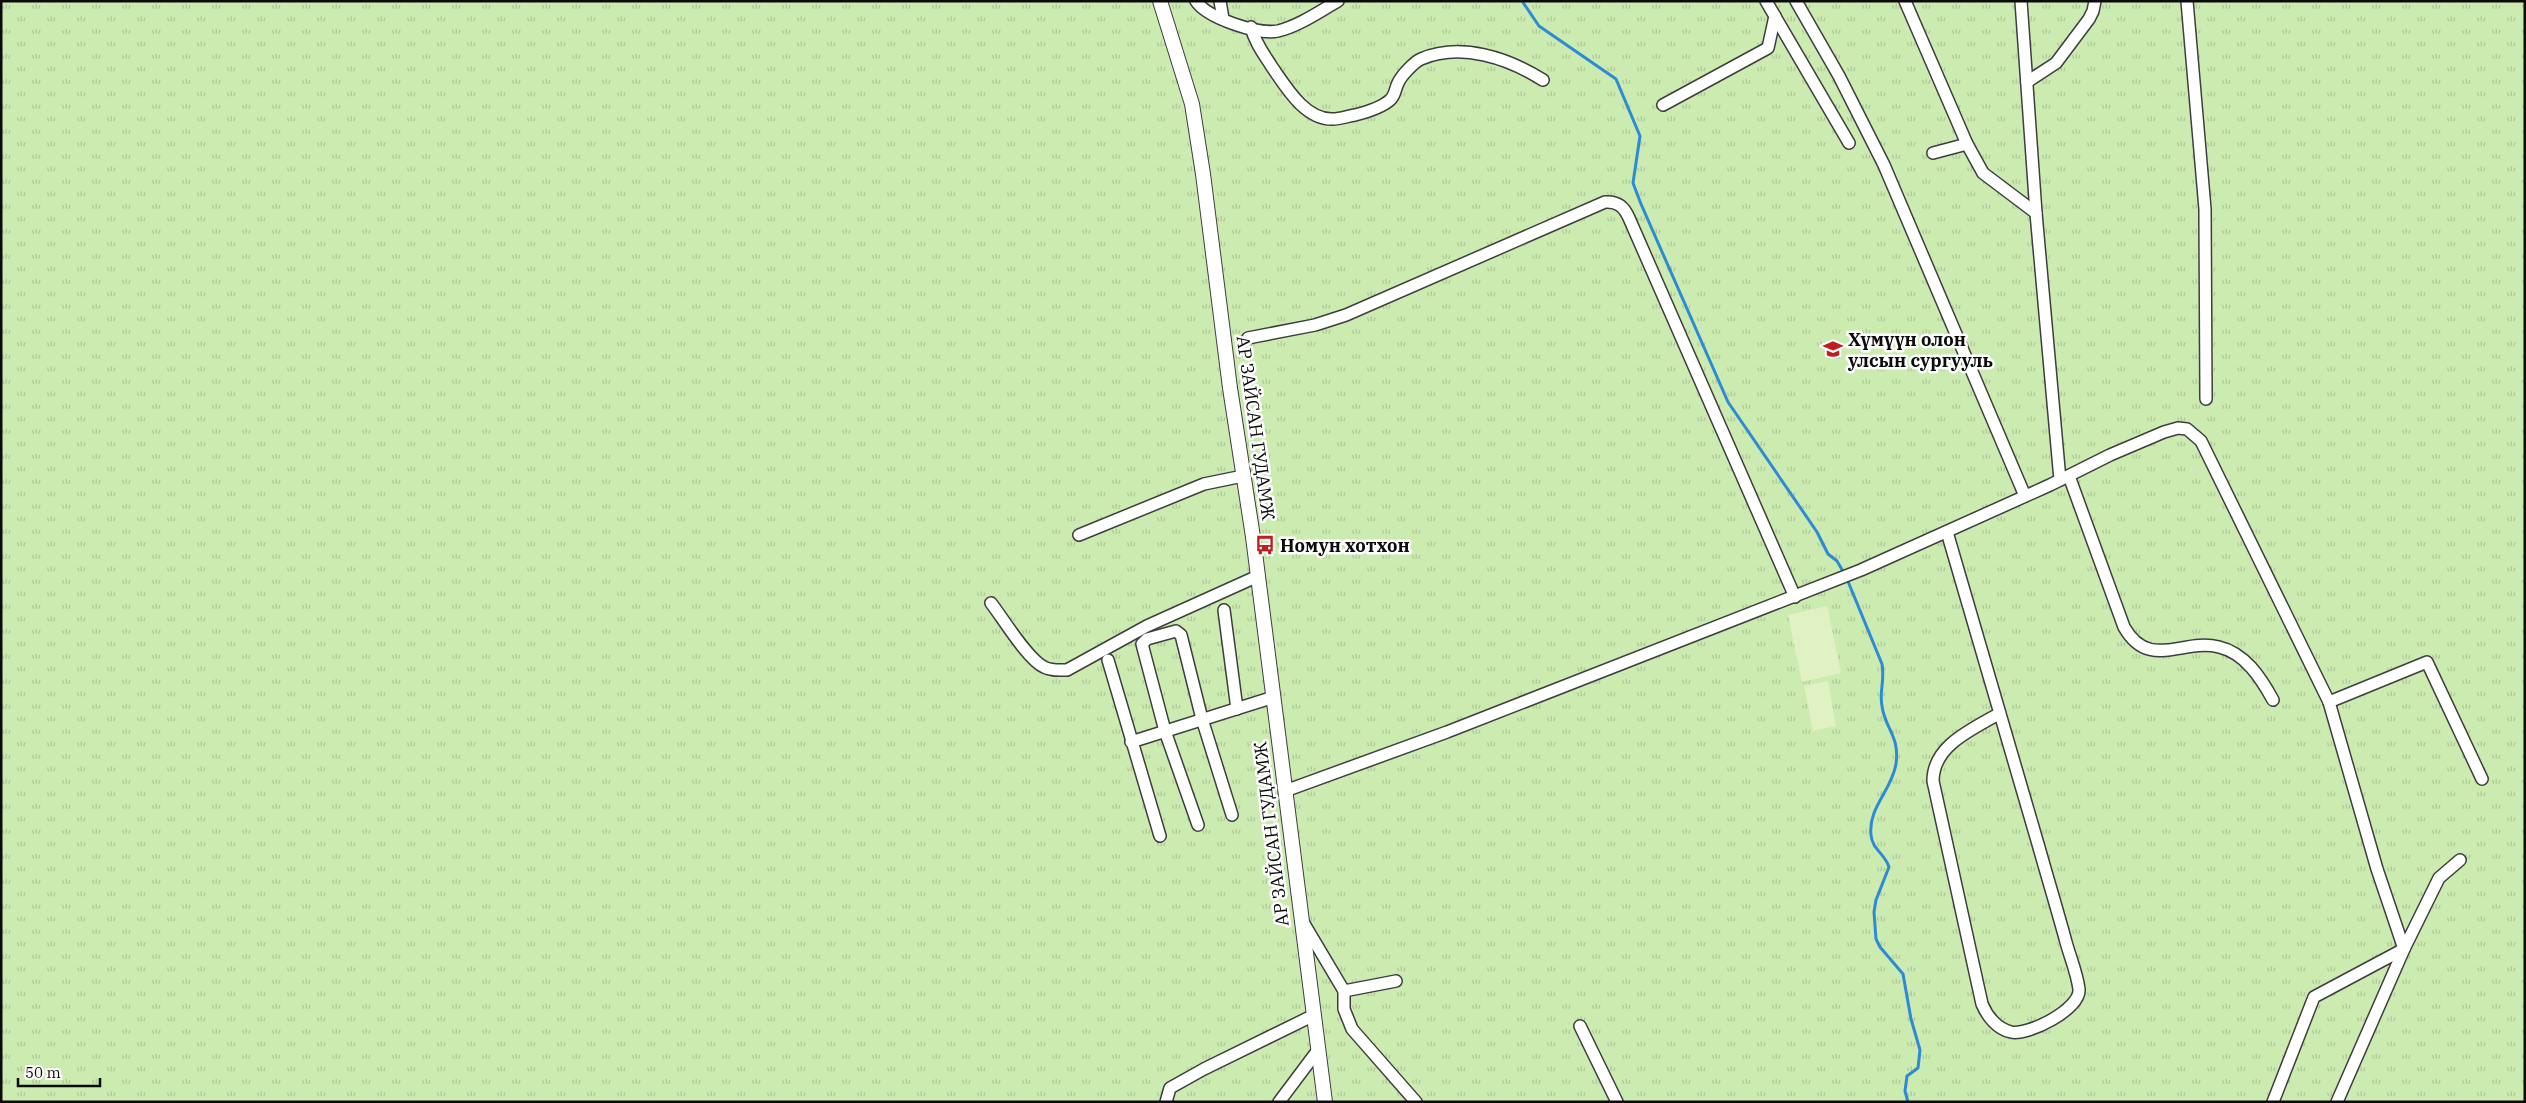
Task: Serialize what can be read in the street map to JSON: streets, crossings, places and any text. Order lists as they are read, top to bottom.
{
  "streets": {
    "street": ["АР ЗАЙСАН ГУДАМЖ"]
  },
  "places": {
    "school or university": ["Хүмүүн олон улсын сургууль"],
    "bus stop": ["Номун хотхон"]
  },
  "scale_bar": "50 m"
}
